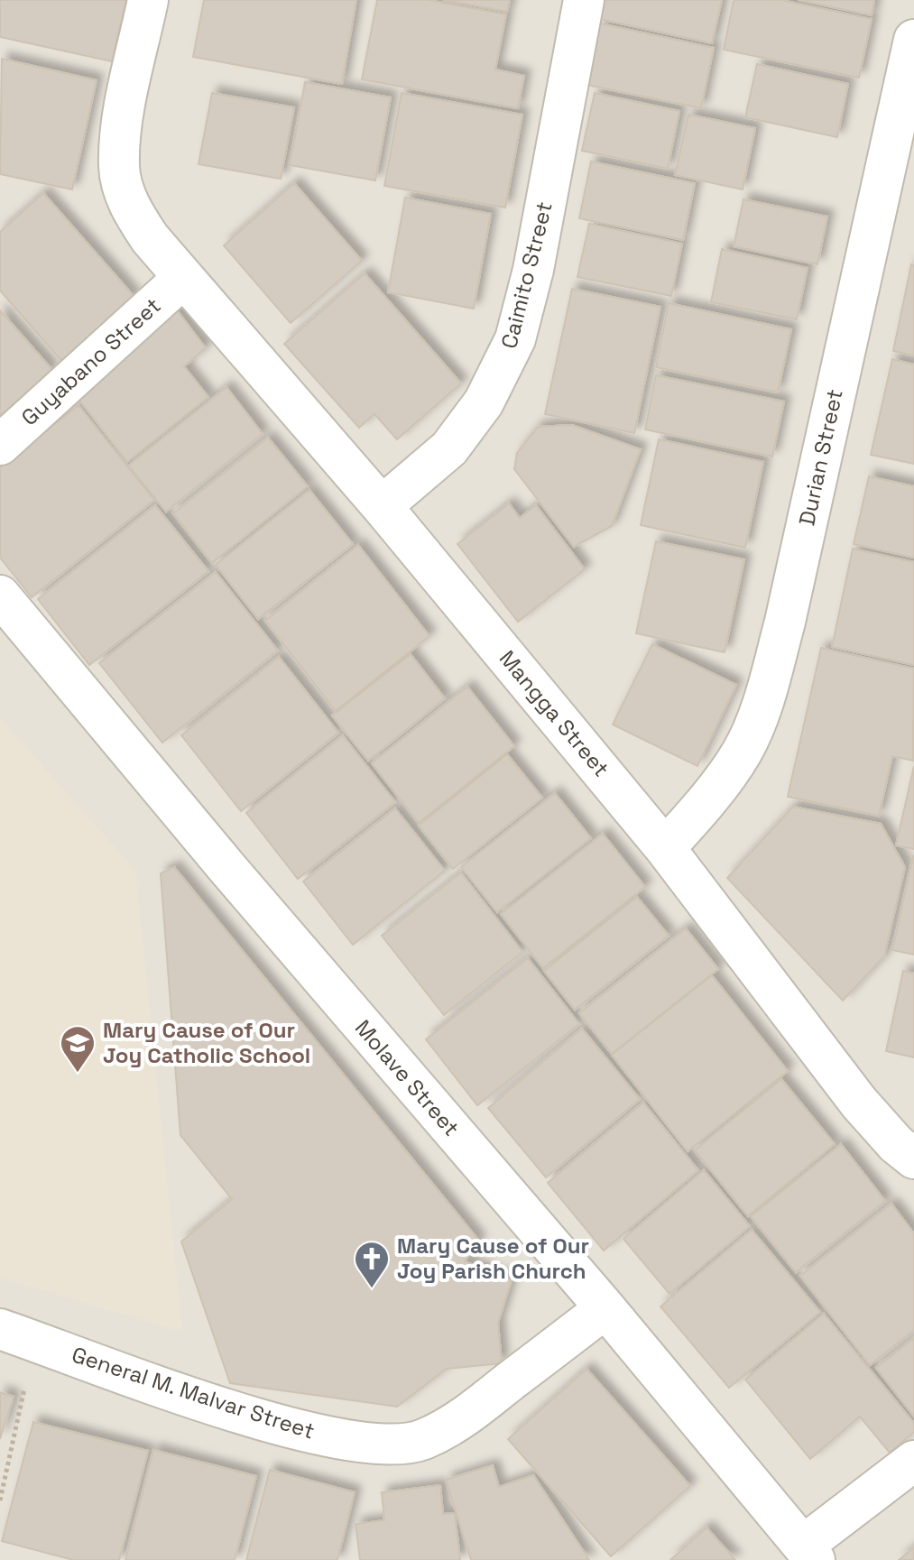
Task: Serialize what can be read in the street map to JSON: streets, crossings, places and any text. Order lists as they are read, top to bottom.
{
  "streets": {
    "street": [
      "Caimito Street",
      "Guyabano Street",
      "Durian Street",
      "Mangga Street",
      "Molave Street",
      "General M. Malvar Street"
    ]
  },
  "crossings": [
    ["Caimito Street", "Mangga Street"],
    ["Guyabano Street", "Mangga Street"],
    ["Durian Street", "Mangga Street"],
    ["Molave Street", "General M. Malvar Street"]
  ],
  "places": {
    "school or university": ["Mary Cause of Our Joy Catholic School"],
    "church": ["Mary Cause of Our Joy Parish Church"]
  }
}
